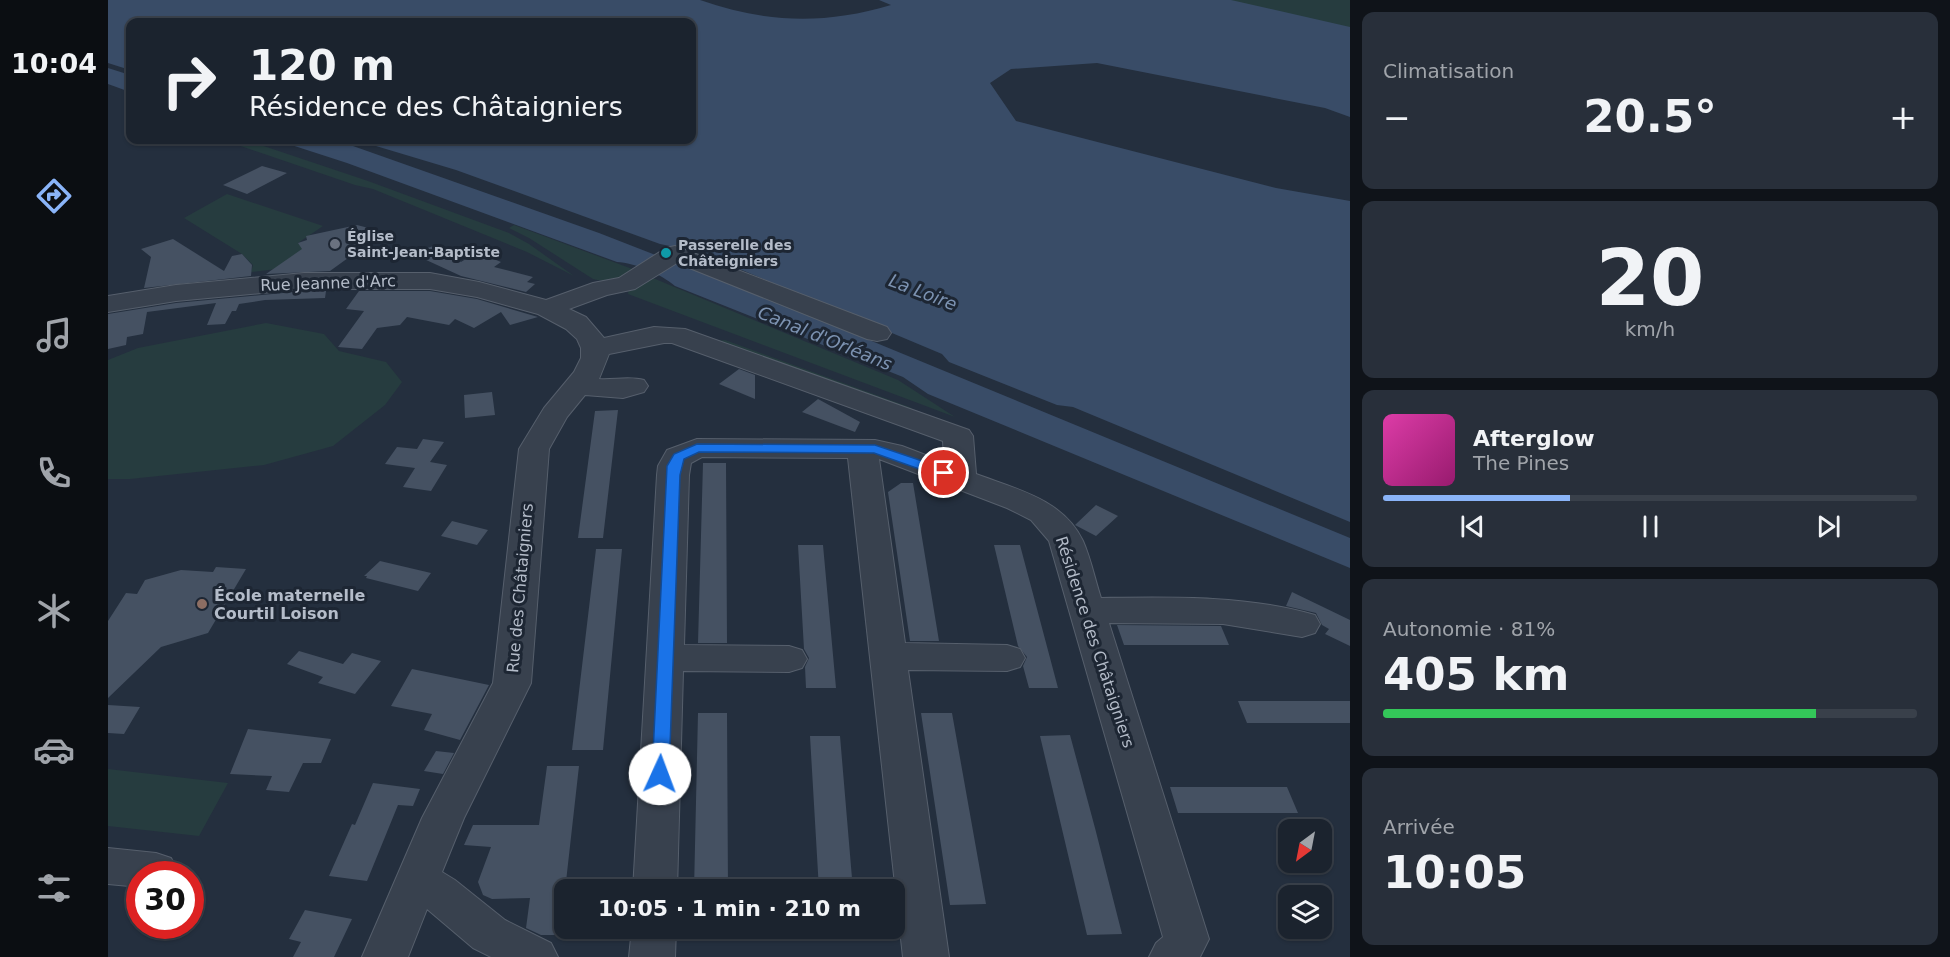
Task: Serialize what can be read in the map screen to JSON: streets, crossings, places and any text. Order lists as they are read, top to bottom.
{
  "streets": {
    "street": ["Rue Jeanne d'Arc", "Rue des Châtaigniers", "Résidence des Châtaigniers"]
  },
  "water": ["La Loire", "Canal d'Orléans"],
  "places": ["Église Saint-Jean-Baptiste", "Passerelle des Châteigniers", "École maternelle Courtil Loison"],
  "north": "bottom left",
  "page": {
    "tabs": "10:04",
    "tile": [
      "Climatisation",
      ["20", "km/h"],
      ["Autonomie · 81%", "405 km"],
      ["Arrivée", "10:05"]
    ],
    "turn": ["120 m", "Résidence des Châtaigniers"],
    "heat": ["−", "20.5°", "+"],
    "song": ["Afterglow", "The Pines"],
    "limit": "30",
    "trip": "10:05 · 1 min · 210 m"
  }
}
